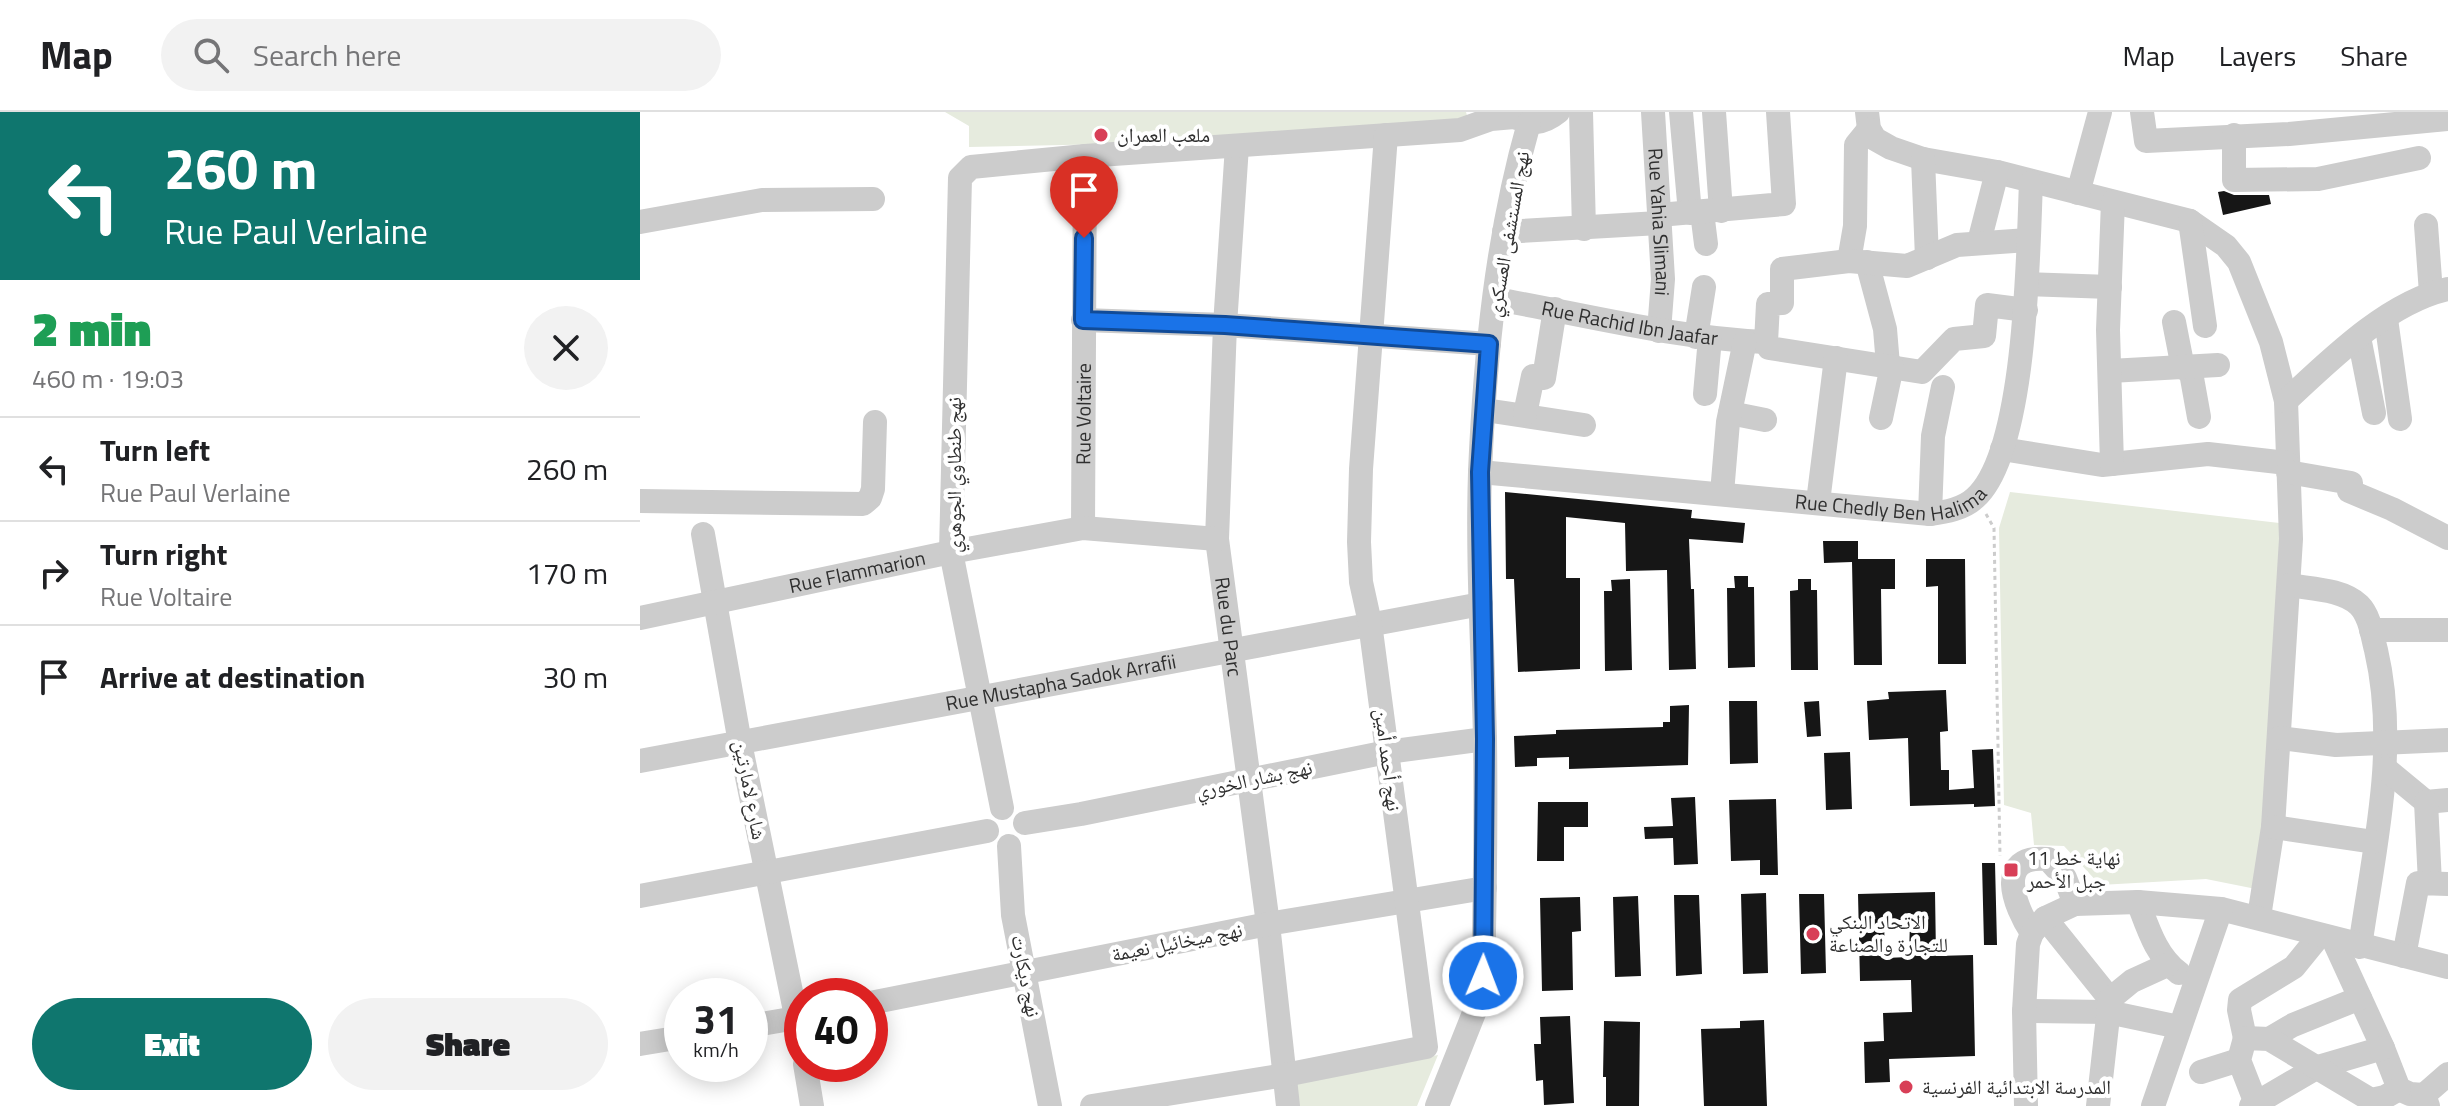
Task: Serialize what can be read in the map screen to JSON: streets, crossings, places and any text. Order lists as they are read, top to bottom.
{
  "streets": {
    "street": [
      "Rue Yahia Slimani",
      "نهج المستشفى العسكري",
      "Rue Rachid Ibn Jaafar",
      "Rue Voltaire",
      "نهج طنطاوي الجوهري",
      "Rue Chedly Ben Halima",
      "Rue Flammarion",
      "Rue du Parc",
      "Rue Mustapha Sadok Arrafii",
      "نهج أحمد أمين",
      "نهج بشار الخوري",
      "شارع لامارتين",
      "نهج ميخائيل نعيمة",
      "نهج ديكارت"
    ]
  },
  "crossings": [
    ["Rue Yahia Slimani", "Rue Rachid Ibn Jaafar"],
    ["نهج المستشفى العسكري", "Rue Rachid Ibn Jaafar"],
    ["نهج المستشفى العسكري", "Rue Chedly Ben Halima"],
    ["نهج المستشفى العسكري", "Rue Mustapha Sadok Arrafii"],
    ["نهج المستشفى العسكري", "نهج بشار الخوري"],
    ["نهج المستشفى العسكري", "نهج ميخائيل نعيمة"],
    ["Rue Rachid Ibn Jaafar", "Rue Chedly Ben Halima"],
    ["Rue Voltaire", "نهج طنطاوي الجوهري"],
    ["Rue Voltaire", "Rue Flammarion"],
    ["نهج طنطاوي الجوهري", "Rue Flammarion"],
    ["نهج طنطاوي الجوهري", "Rue Mustapha Sadok Arrafii"],
    ["نهج طنطاوي الجوهري", "نهج بشار الخوري"],
    ["نهج طنطاوي الجوهري", "نهج ديكارت"],
    ["Rue Flammarion", "Rue du Parc"],
    ["Rue Flammarion", "شارع لامارتين"],
    ["Rue du Parc", "Rue Mustapha Sadok Arrafii"],
    ["Rue du Parc", "نهج أحمد أمين"],
    ["Rue du Parc", "نهج بشار الخوري"],
    ["Rue du Parc", "نهج ميخائيل نعيمة"],
    ["Rue Mustapha Sadok Arrafii", "نهج أحمد أمين"],
    ["Rue Mustapha Sadok Arrafii", "شارع لامارتين"],
    ["نهج أحمد أمين", "نهج بشار الخوري"],
    ["نهج أحمد أمين", "نهج ميخائيل نعيمة"],
    ["نهج بشار الخوري", "نهج ديكارت"],
    ["نهج ميخائيل نعيمة", "نهج ديكارت"]
  ],
  "places": {
    "other": ["ملعب العمران", "الاتحاد البنكي للتجارة والصناعة", "المدرسة الابتدائية الفرنسية"],
    "transit": ["نهاية خط 11 جبل الأحمر"]
  },
  "page": {
    "header": "Map",
    "search": "Search here",
    "nav": ["Map", "Layers", "Share"],
    "turn": ["260 m", "Rue Paul Verlaine"],
    "heading": ["2 min", "460 m · 19:03"],
    "list": [
      {
        "name": "Turn left",
        "note": "Rue Paul Verlaine",
        "value": "260 m"
      },
      {
        "name": "Turn right",
        "note": "Rue Voltaire",
        "value": "170 m"
      },
      {
        "name": "Arrive at destination",
        "value": "30 m"
      }
    ],
    "speed": "31 km/h",
    "limit": "40",
    "buttons": ["Exit", "Share"]
  }
}
